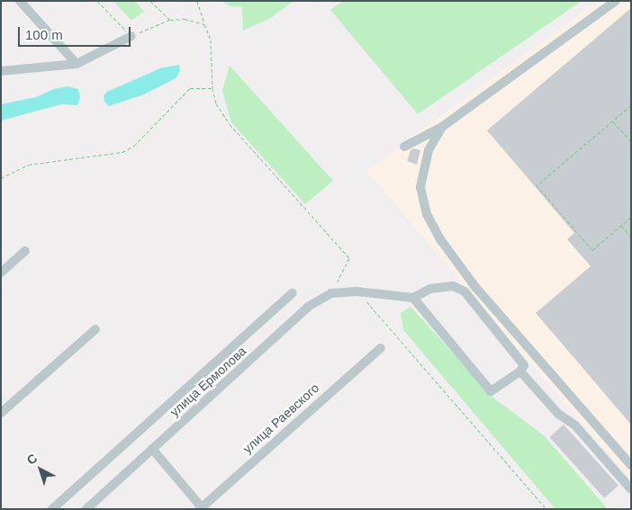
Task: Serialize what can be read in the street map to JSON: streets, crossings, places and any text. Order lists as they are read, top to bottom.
{
  "streets": {
    "street": ["улица Ермолова", "улица Раевского"]
  },
  "scale_bar": "100 m",
  "north": "top left"
}
